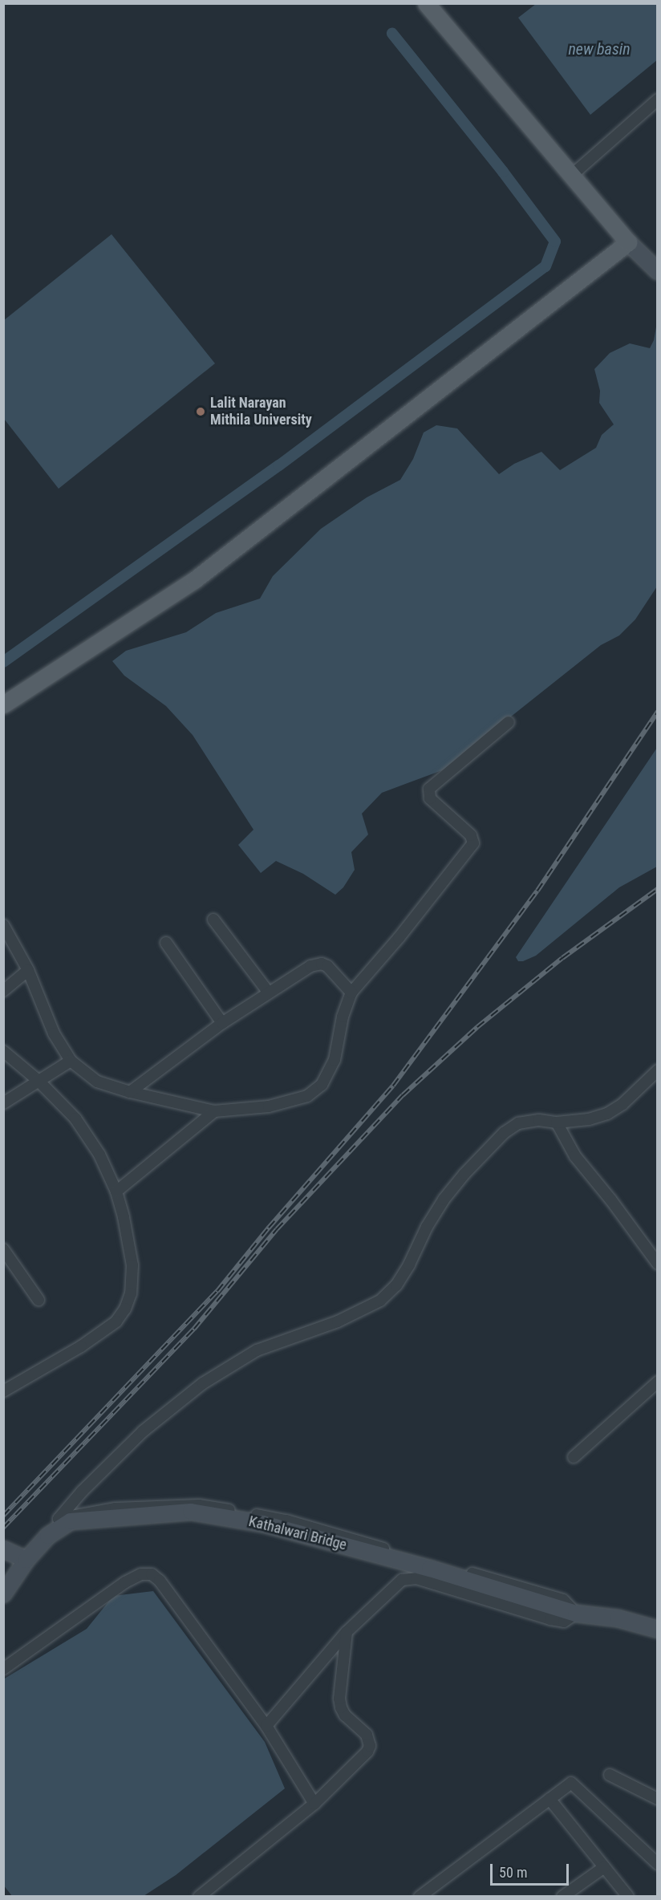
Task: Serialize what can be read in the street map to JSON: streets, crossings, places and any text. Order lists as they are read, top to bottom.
{
  "streets": {
    "main road": ["Kathalwari Bridge"]
  },
  "water": ["new basin"],
  "places": ["Lalit Narayan Mithila University"],
  "scale_bar": "50 m"
}
